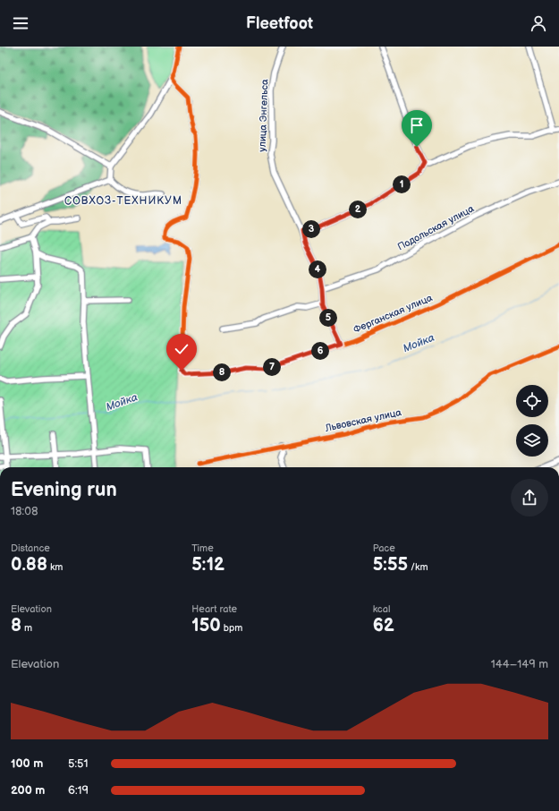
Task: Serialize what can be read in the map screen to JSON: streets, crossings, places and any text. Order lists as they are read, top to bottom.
{
  "streets": {
    "street": [
      "улица Энгельса",
      "Подольская улица",
      "Ферганская улица",
      "Львовская улица"
    ]
  },
  "crossings": [
    ["улица Энгельса", "Подольская улица"],
    ["улица Энгельса", "Ферганская улица"]
  ],
  "districts": ["СОВХОЗ-ТЕХНИКУМ"],
  "water": ["Мойка"],
  "page": {
    "header": "Fleetfoot",
    "pins": [
      "1",
      "2",
      "3",
      "4",
      "5",
      "6",
      "7",
      "8"
    ],
    "heading": ["Evening run", "18:08"],
    "stats": [
      ["Distance", "0.88 km"],
      ["Time", "5:12"],
      ["Pace", "5:55 /km"],
      ["Elevation", "8 m"],
      ["Heart rate", "150 bpm"],
      ["kcal", "62"]
    ],
    "chart": ["Elevation", "144–149 m"],
    "list": [
      {
        "name": "100 m",
        "note": "5:51"
      },
      {
        "name": "200 m",
        "note": "6:19"
      }
    ]
  }
}
